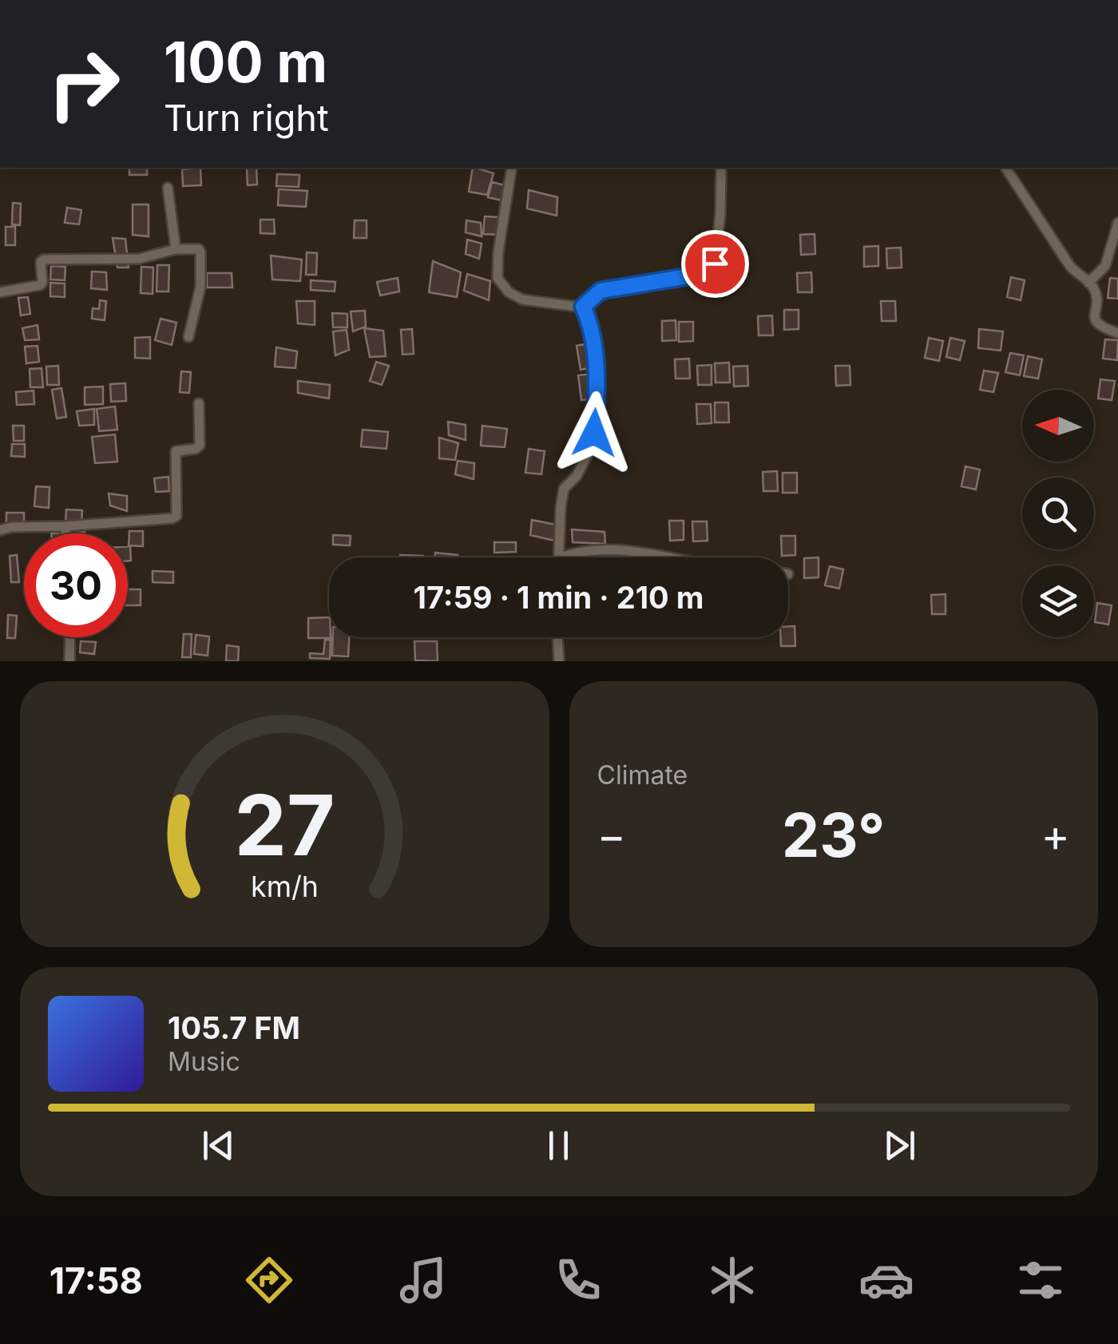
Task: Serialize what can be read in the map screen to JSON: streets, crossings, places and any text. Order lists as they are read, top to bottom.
{
  "north": "left",
  "page": {
    "turn": ["100 m", "Turn right"],
    "limit": "30",
    "trip": "17:59 · 1 min · 210 m",
    "tile": "Climate",
    "heat": ["−", "23°", "+"],
    "song": ["105.7 FM", "Music"],
    "tabs": "17:58",
    "gauge": ["27", "km/h"]
  }
}
